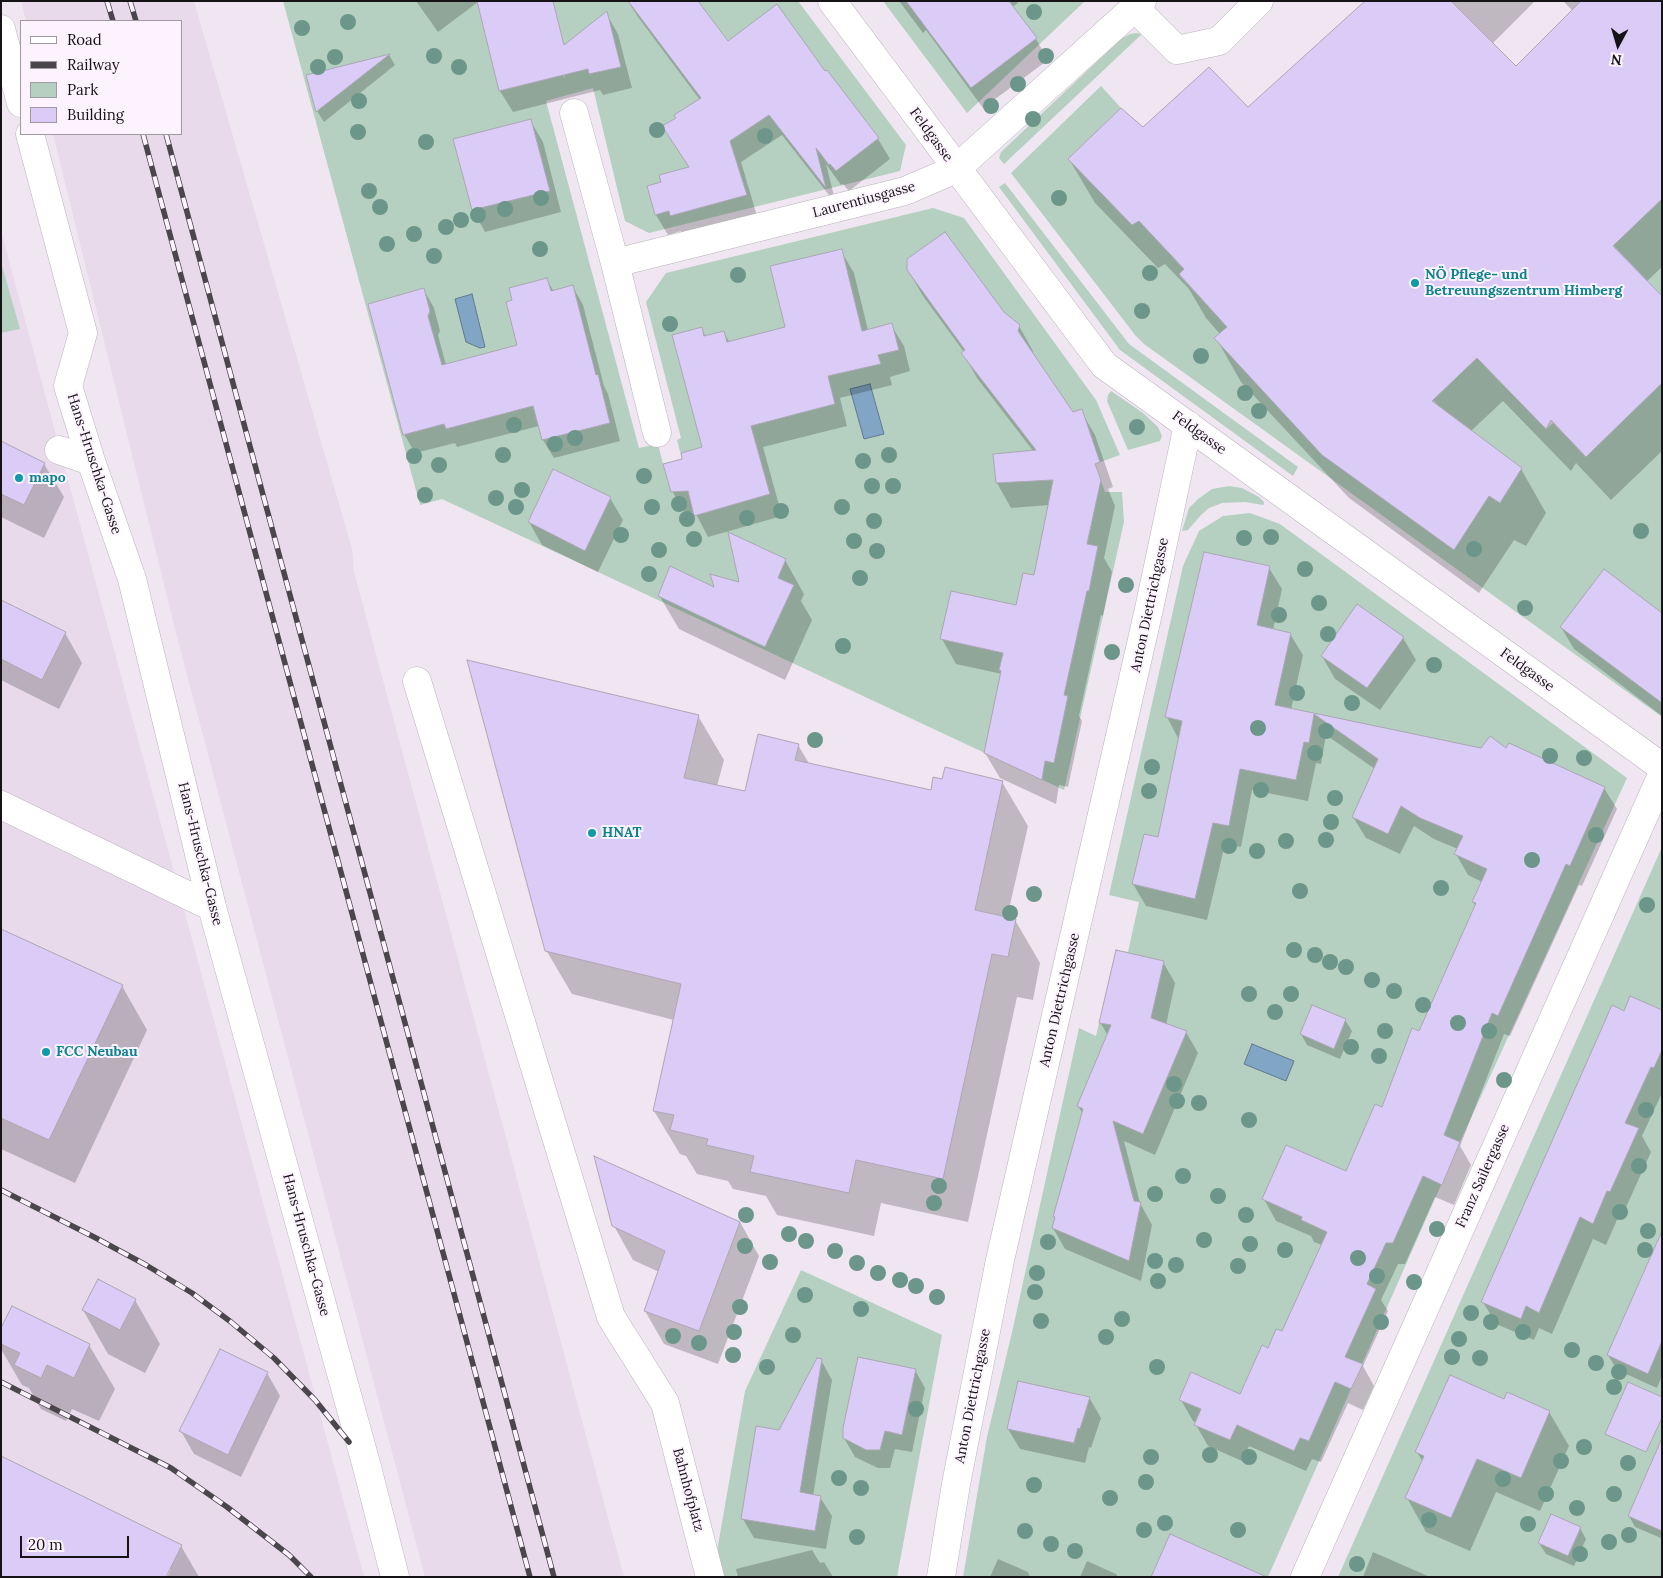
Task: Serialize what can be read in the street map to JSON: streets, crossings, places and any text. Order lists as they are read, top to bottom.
{
  "streets": {
    "street": [
      "Feldgasse",
      "Laurentiusgasse",
      "Hans-Hruschka-Gasse",
      "Anton Diettrichgasse",
      "Franz Sailergasse",
      "Bahnhofplatz"
    ]
  },
  "crossings": [
    ["Feldgasse", "Laurentiusgasse"],
    ["Feldgasse", "Anton Diettrichgasse"]
  ],
  "places": [
    "NÖ Pflege- und Betreuungszentrum Himberg",
    "mapo",
    "HNAT",
    "FCC Neubau"
  ],
  "legend": [
    "Road",
    "Railway",
    "Park",
    "Building"
  ],
  "scale_bar": "20 m",
  "north": "bottom"
}
